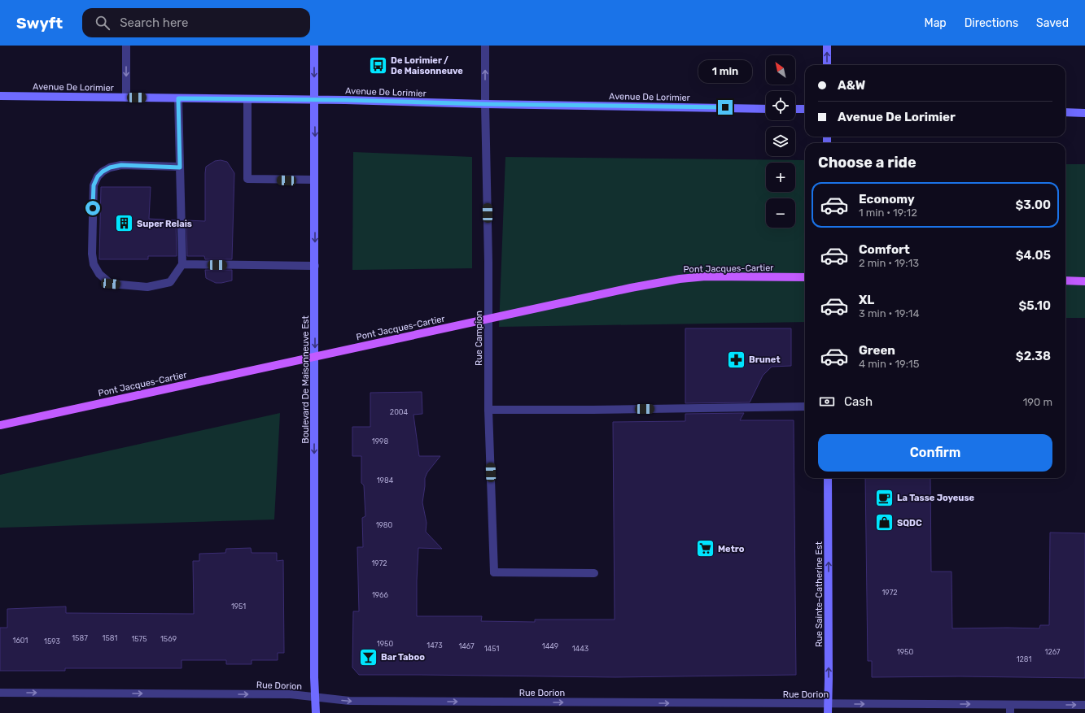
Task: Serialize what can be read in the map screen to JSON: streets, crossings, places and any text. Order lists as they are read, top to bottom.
{
  "streets": {
    "main road": ["Pont Jacques-Cartier"],
    "street": [
      "Avenue De Lorimier",
      "Rue Campion",
      "Boulevard De Maisonneuve Est",
      "Rue Sainte-Catherine Est",
      "Rue Dorion"
    ]
  },
  "crossings": [
    ["Avenue De Lorimier", "Rue Campion"],
    ["Avenue De Lorimier", "Boulevard De Maisonneuve Est"],
    ["Boulevard De Maisonneuve Est", "Rue Dorion"],
    ["Rue Sainte-Catherine Est", "Rue Dorion"]
  ],
  "one_way": ["Boulevard De Maisonneuve Est", "Rue Sainte-Catherine Est", "Rue Dorion"],
  "places": {
    "bus stop": ["De Lorimier / De Maisonneuve"],
    "building": ["Super Relais"],
    "pharmacy": ["Brunet"],
    "cafe": ["La Tasse Joyeuse"],
    "shop": ["SQDC"],
    "supermarket": ["Metro"],
    "bar": ["Bar Taboo"]
  },
  "house_numbers": [
    "2004",
    "1998",
    "1984",
    "1980",
    "1972",
    "1972",
    "1966",
    "1951",
    "1587",
    "1581",
    "1575",
    "1569",
    "1601",
    "1593",
    "1950",
    "1473",
    "1467",
    "1449",
    "1451",
    "1443",
    "1950",
    "1267",
    "1281"
  ],
  "north": "top left",
  "page": {
    "header": "Swyft",
    "search": "Search here",
    "nav": ["Map", "Directions", "Saved"],
    "map_buttons": ["+", "−"],
    "bubble": "1 min",
    "banner": ["A&W", "Avenue De Lorimier"],
    "heading": "Choose a ride",
    "list": [
      {
        "name": "Economy",
        "note": "1 min · 19:12",
        "value": "$3.00"
      },
      {
        "name": "Comfort",
        "note": "2 min · 19:13",
        "value": "$4.05"
      },
      {
        "name": "XL",
        "note": "3 min · 19:14",
        "value": "$5.10"
      },
      {
        "name": "Green",
        "note": "4 min · 19:15",
        "value": "$2.38"
      }
    ],
    "pay": ["Cash", "190 m"],
    "buttons": "Confirm"
  }
}
